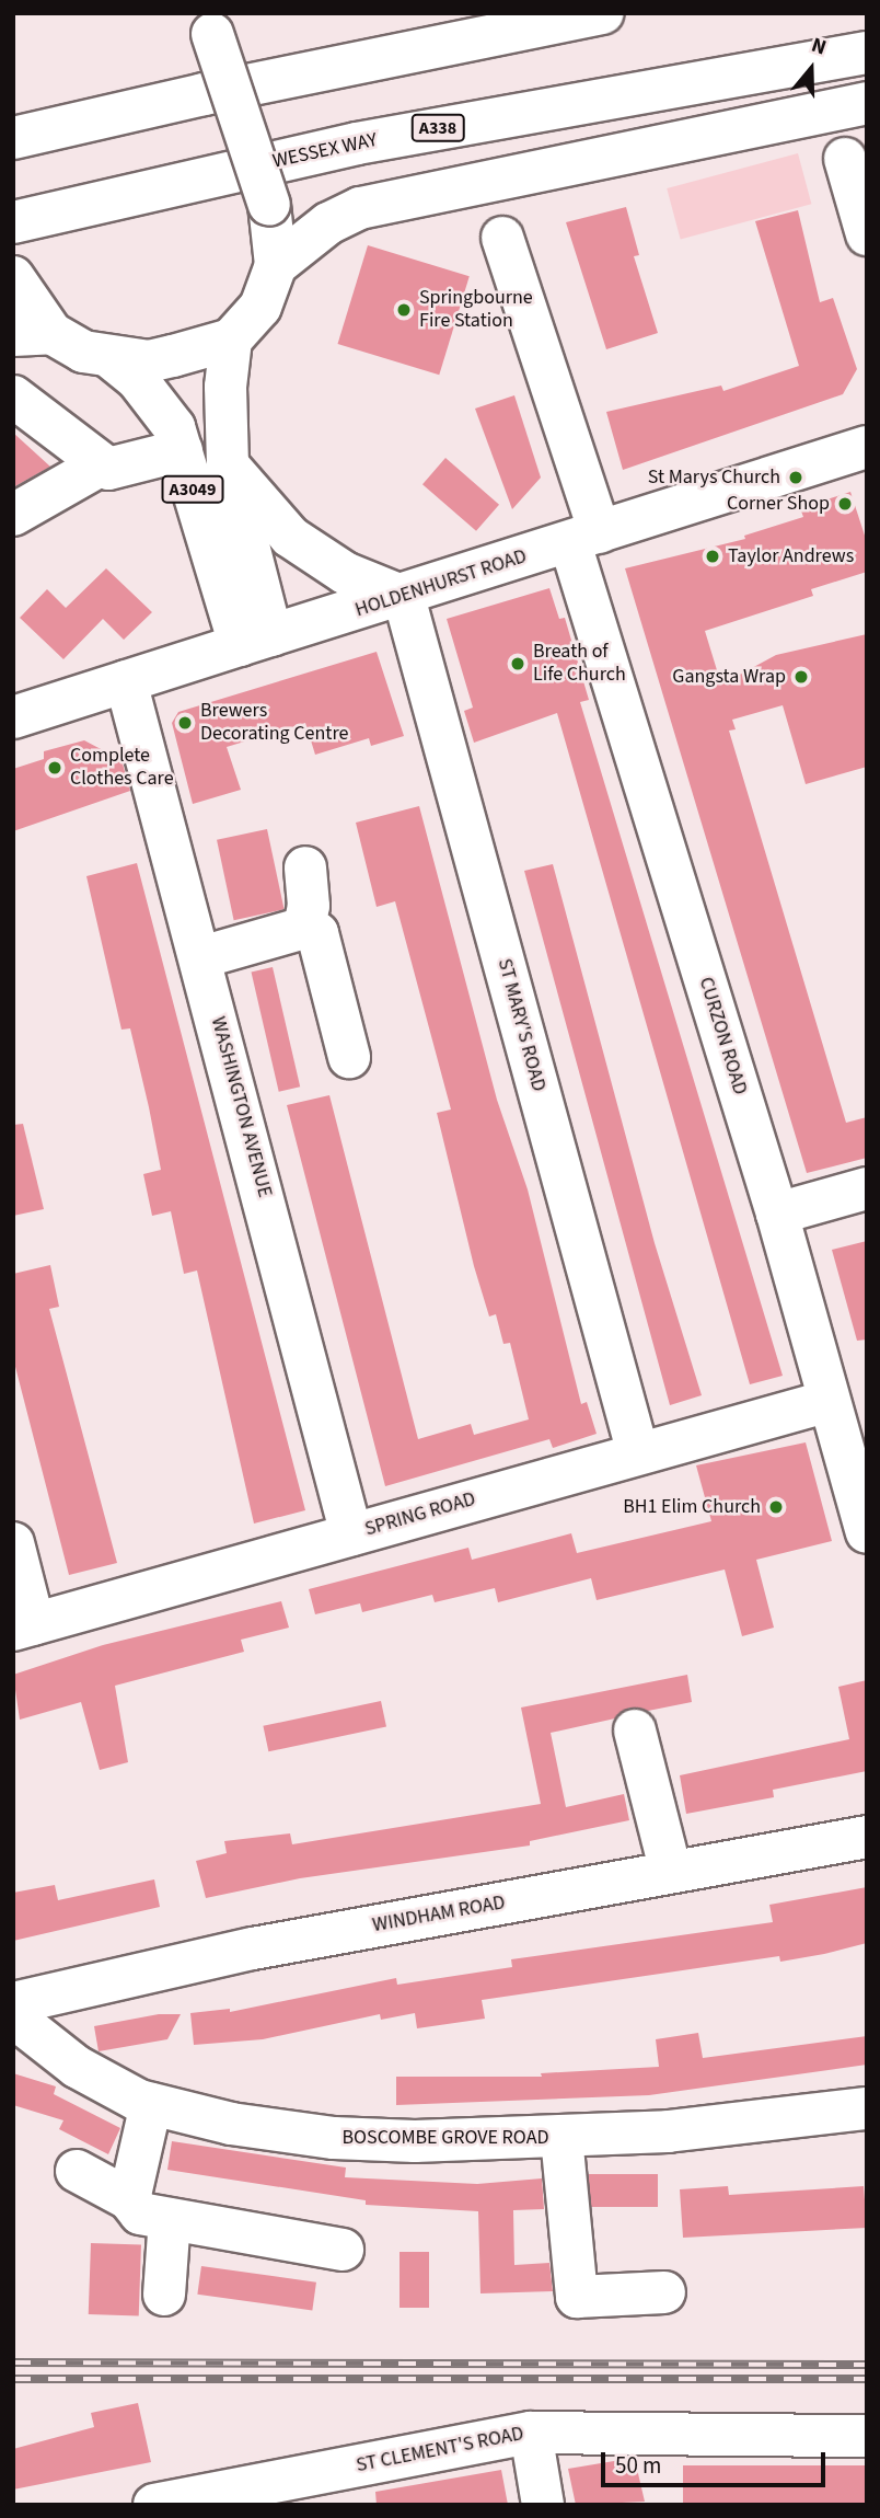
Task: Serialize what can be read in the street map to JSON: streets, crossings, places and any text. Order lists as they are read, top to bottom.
{
  "streets": {
    "main road": [
      "A338",
      "WESSEX WAY",
      "A3049",
      "HOLDENHURST ROAD",
      "ST MARY'S ROAD",
      "CURZON ROAD",
      "WASHINGTON AVENUE",
      "SPRING ROAD",
      "WINDHAM ROAD",
      "BOSCOMBE GROVE ROAD",
      "ST CLEMENT'S ROAD"
    ]
  },
  "crossings": [
    ["A3049", "HOLDENHURST ROAD"],
    ["A3049", "ST MARY'S ROAD"],
    ["HOLDENHURST ROAD", "ST MARY'S ROAD"],
    ["HOLDENHURST ROAD", "CURZON ROAD"],
    ["HOLDENHURST ROAD", "WASHINGTON AVENUE"],
    ["ST MARY'S ROAD", "SPRING ROAD"],
    ["CURZON ROAD", "SPRING ROAD"],
    ["WASHINGTON AVENUE", "SPRING ROAD"],
    ["WINDHAM ROAD", "BOSCOMBE GROVE ROAD"]
  ],
  "places": [
    "Springbourne Fire Station",
    "St Marys Church",
    "Corner Shop",
    "Taylor Andrews",
    "Breath of Life Church",
    "Gangsta Wrap",
    "Brewers Decorating Centre",
    "Complete Clothes Care",
    "BH1 Elim Church"
  ],
  "scale_bar": "50 m",
  "north": "top"
}
